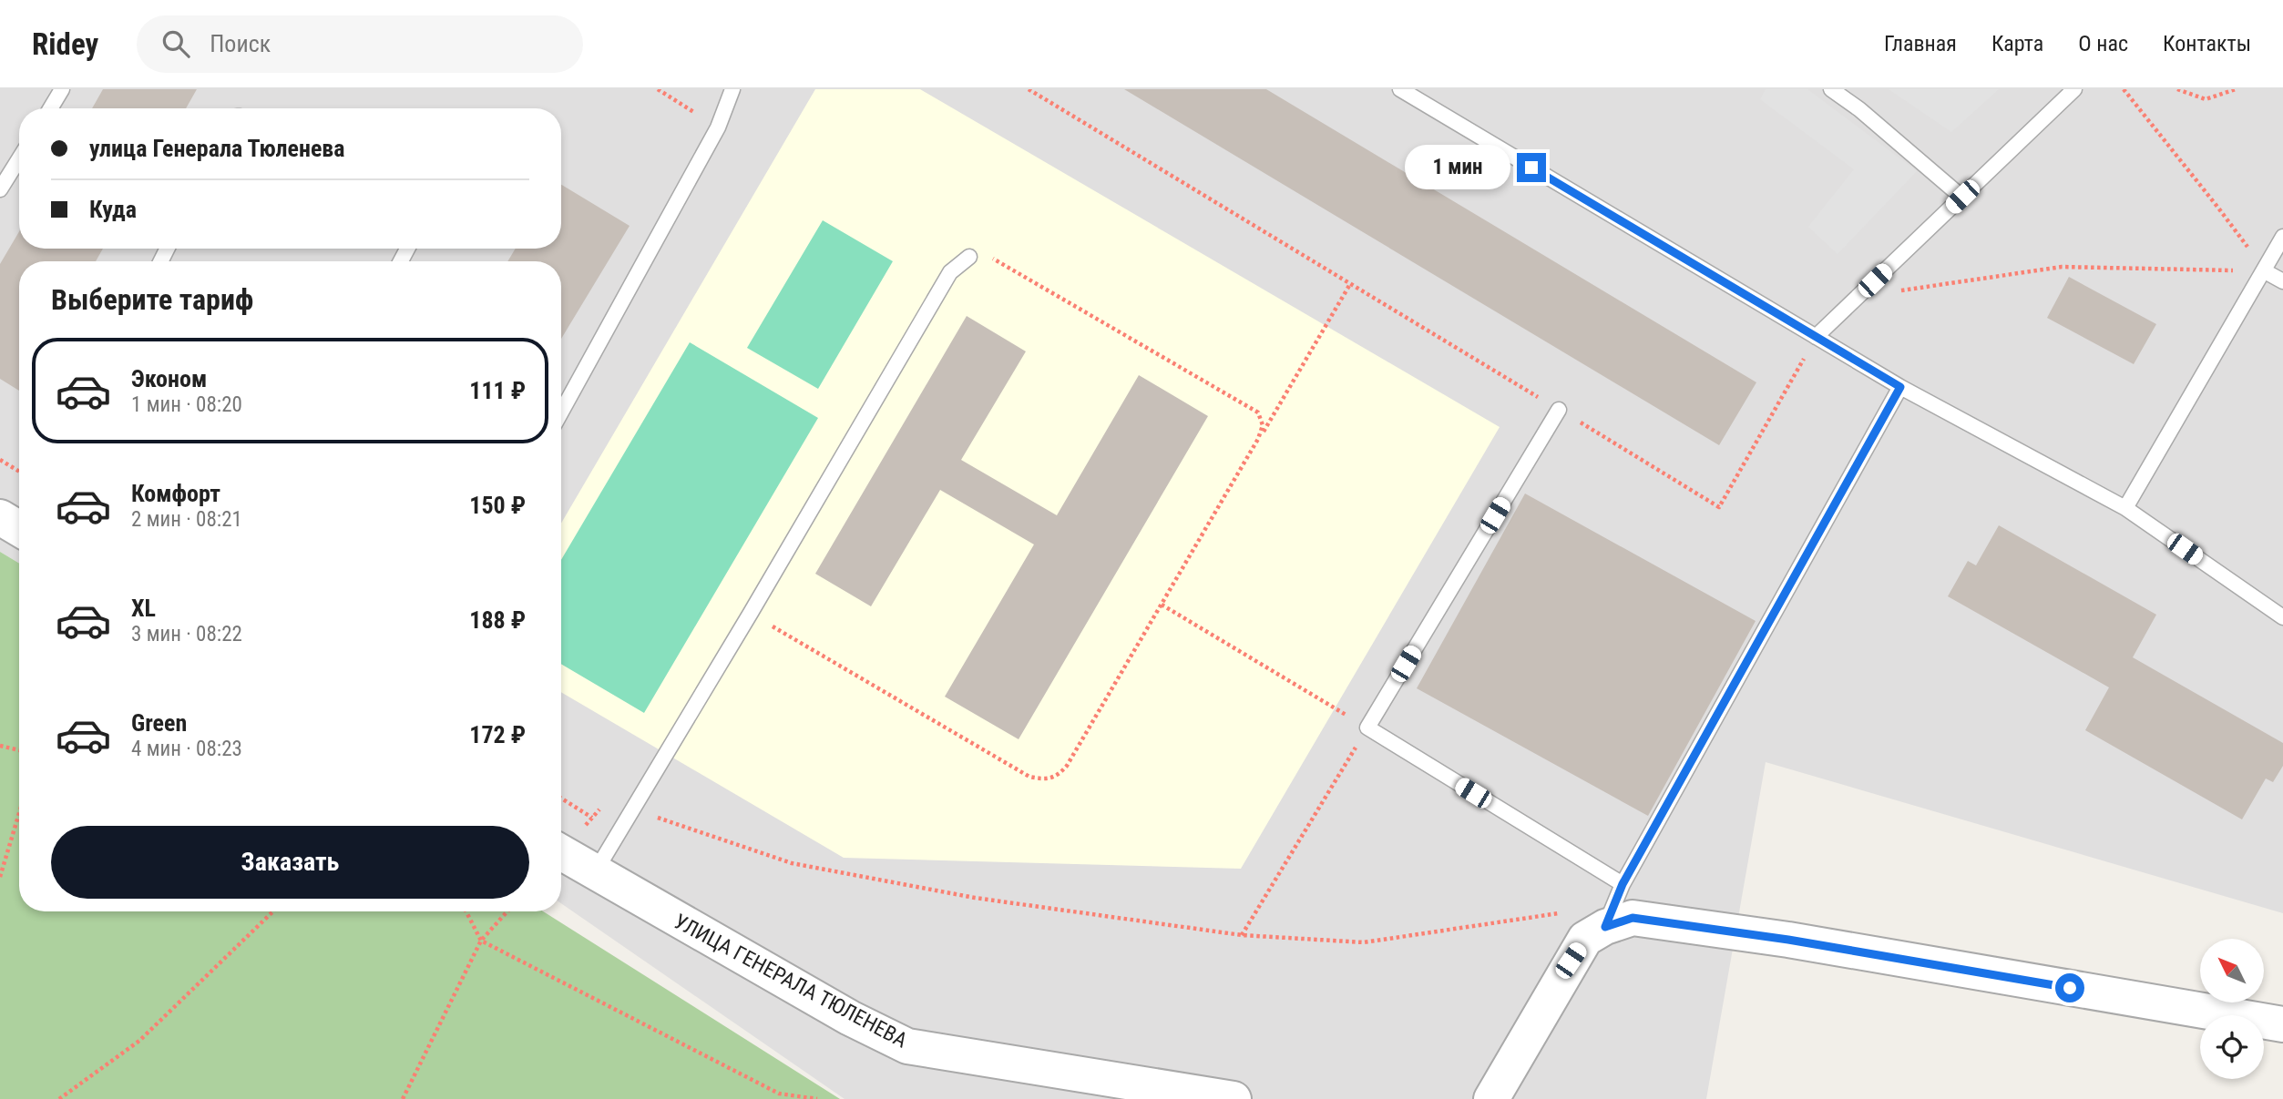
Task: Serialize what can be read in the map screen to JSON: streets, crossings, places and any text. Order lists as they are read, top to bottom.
{
  "streets": {
    "street": ["УЛИЦА ГЕНЕРАЛА ТЮЛЕНЕВА"]
  },
  "north": "top left",
  "page": {
    "header": "Ridey",
    "search": "Поиск",
    "nav": [
      "Главная",
      "Карта",
      "О нас",
      "Контакты"
    ],
    "banner": ["улица Генерала Тюленева", "Куда"],
    "bubble": "1 мин",
    "heading": "Выберите тариф",
    "list": [
      {
        "name": "Эконом",
        "note": "1 мин · 08:20",
        "value": "111 ₽"
      },
      {
        "name": "Комфорт",
        "note": "2 мин · 08:21",
        "value": "150 ₽"
      },
      {
        "name": "XL",
        "note": "3 мин · 08:22",
        "value": "188 ₽"
      },
      {
        "name": "Green",
        "note": "4 мин · 08:23",
        "value": "172 ₽"
      }
    ],
    "buttons": "Заказать"
  }
}
